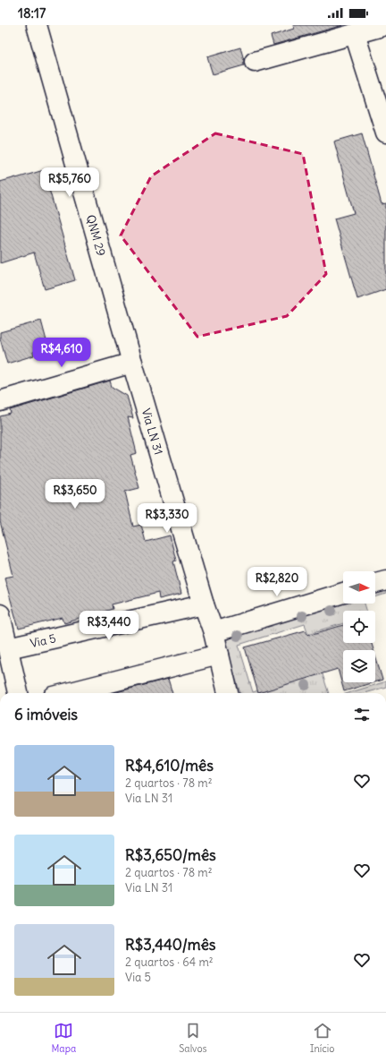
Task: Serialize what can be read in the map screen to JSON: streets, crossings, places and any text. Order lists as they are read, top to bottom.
{
  "streets": {
    "street": ["QNM 29", "Via LN 31", "Via 5"]
  },
  "crossings": [
    ["QNM 29", "Via LN 31"],
    ["Via LN 31", "Via 5"]
  ],
  "north": "right",
  "page": {
    "status": "18:17",
    "price": [
      "R$5,760",
      "R$4,610",
      "R$3,650",
      "R$3,330",
      "R$2,820",
      "R$3,440"
    ],
    "heading": "6 imóveis",
    "list": [
      {
        "name": "R$4,610/mês",
        "note": "2 quartos · 78 m² · Via LN 31"
      },
      {
        "name": "R$3,650/mês",
        "note": "2 quartos · 78 m² · Via LN 31"
      },
      {
        "name": "R$3,440/mês",
        "note": "2 quartos · 64 m² · Via 5"
      }
    ],
    "tabs": ["Mapa", "Salvos", "Início"]
  }
}
